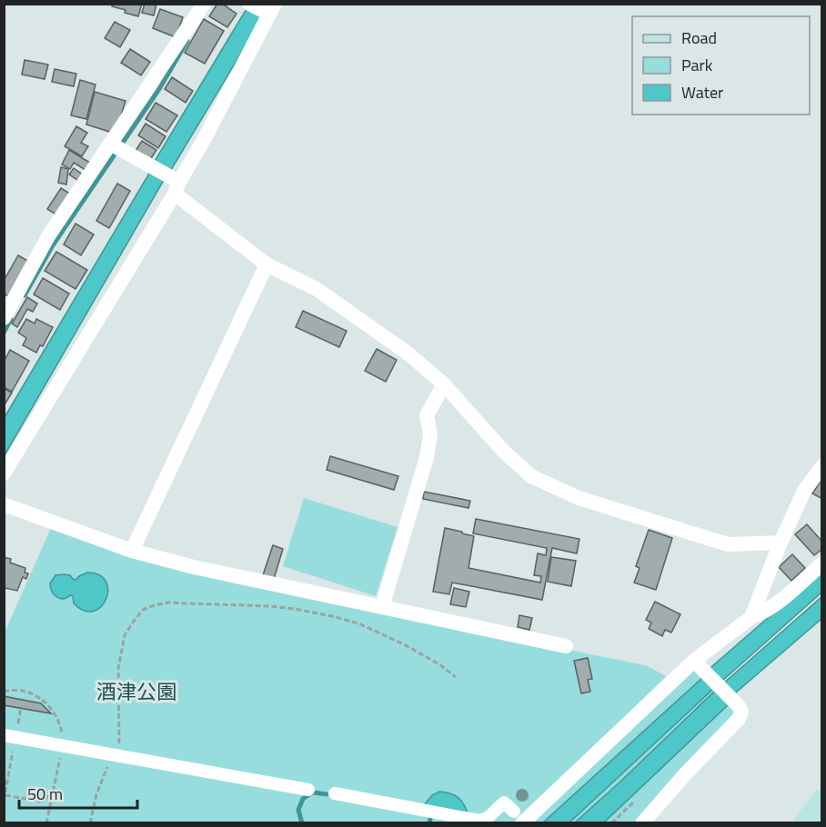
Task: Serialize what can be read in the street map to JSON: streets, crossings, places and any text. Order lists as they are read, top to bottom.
{
  "parks": ["酒津公園"],
  "legend": ["Road", "Park", "Water"],
  "scale_bar": "50 m"
}
